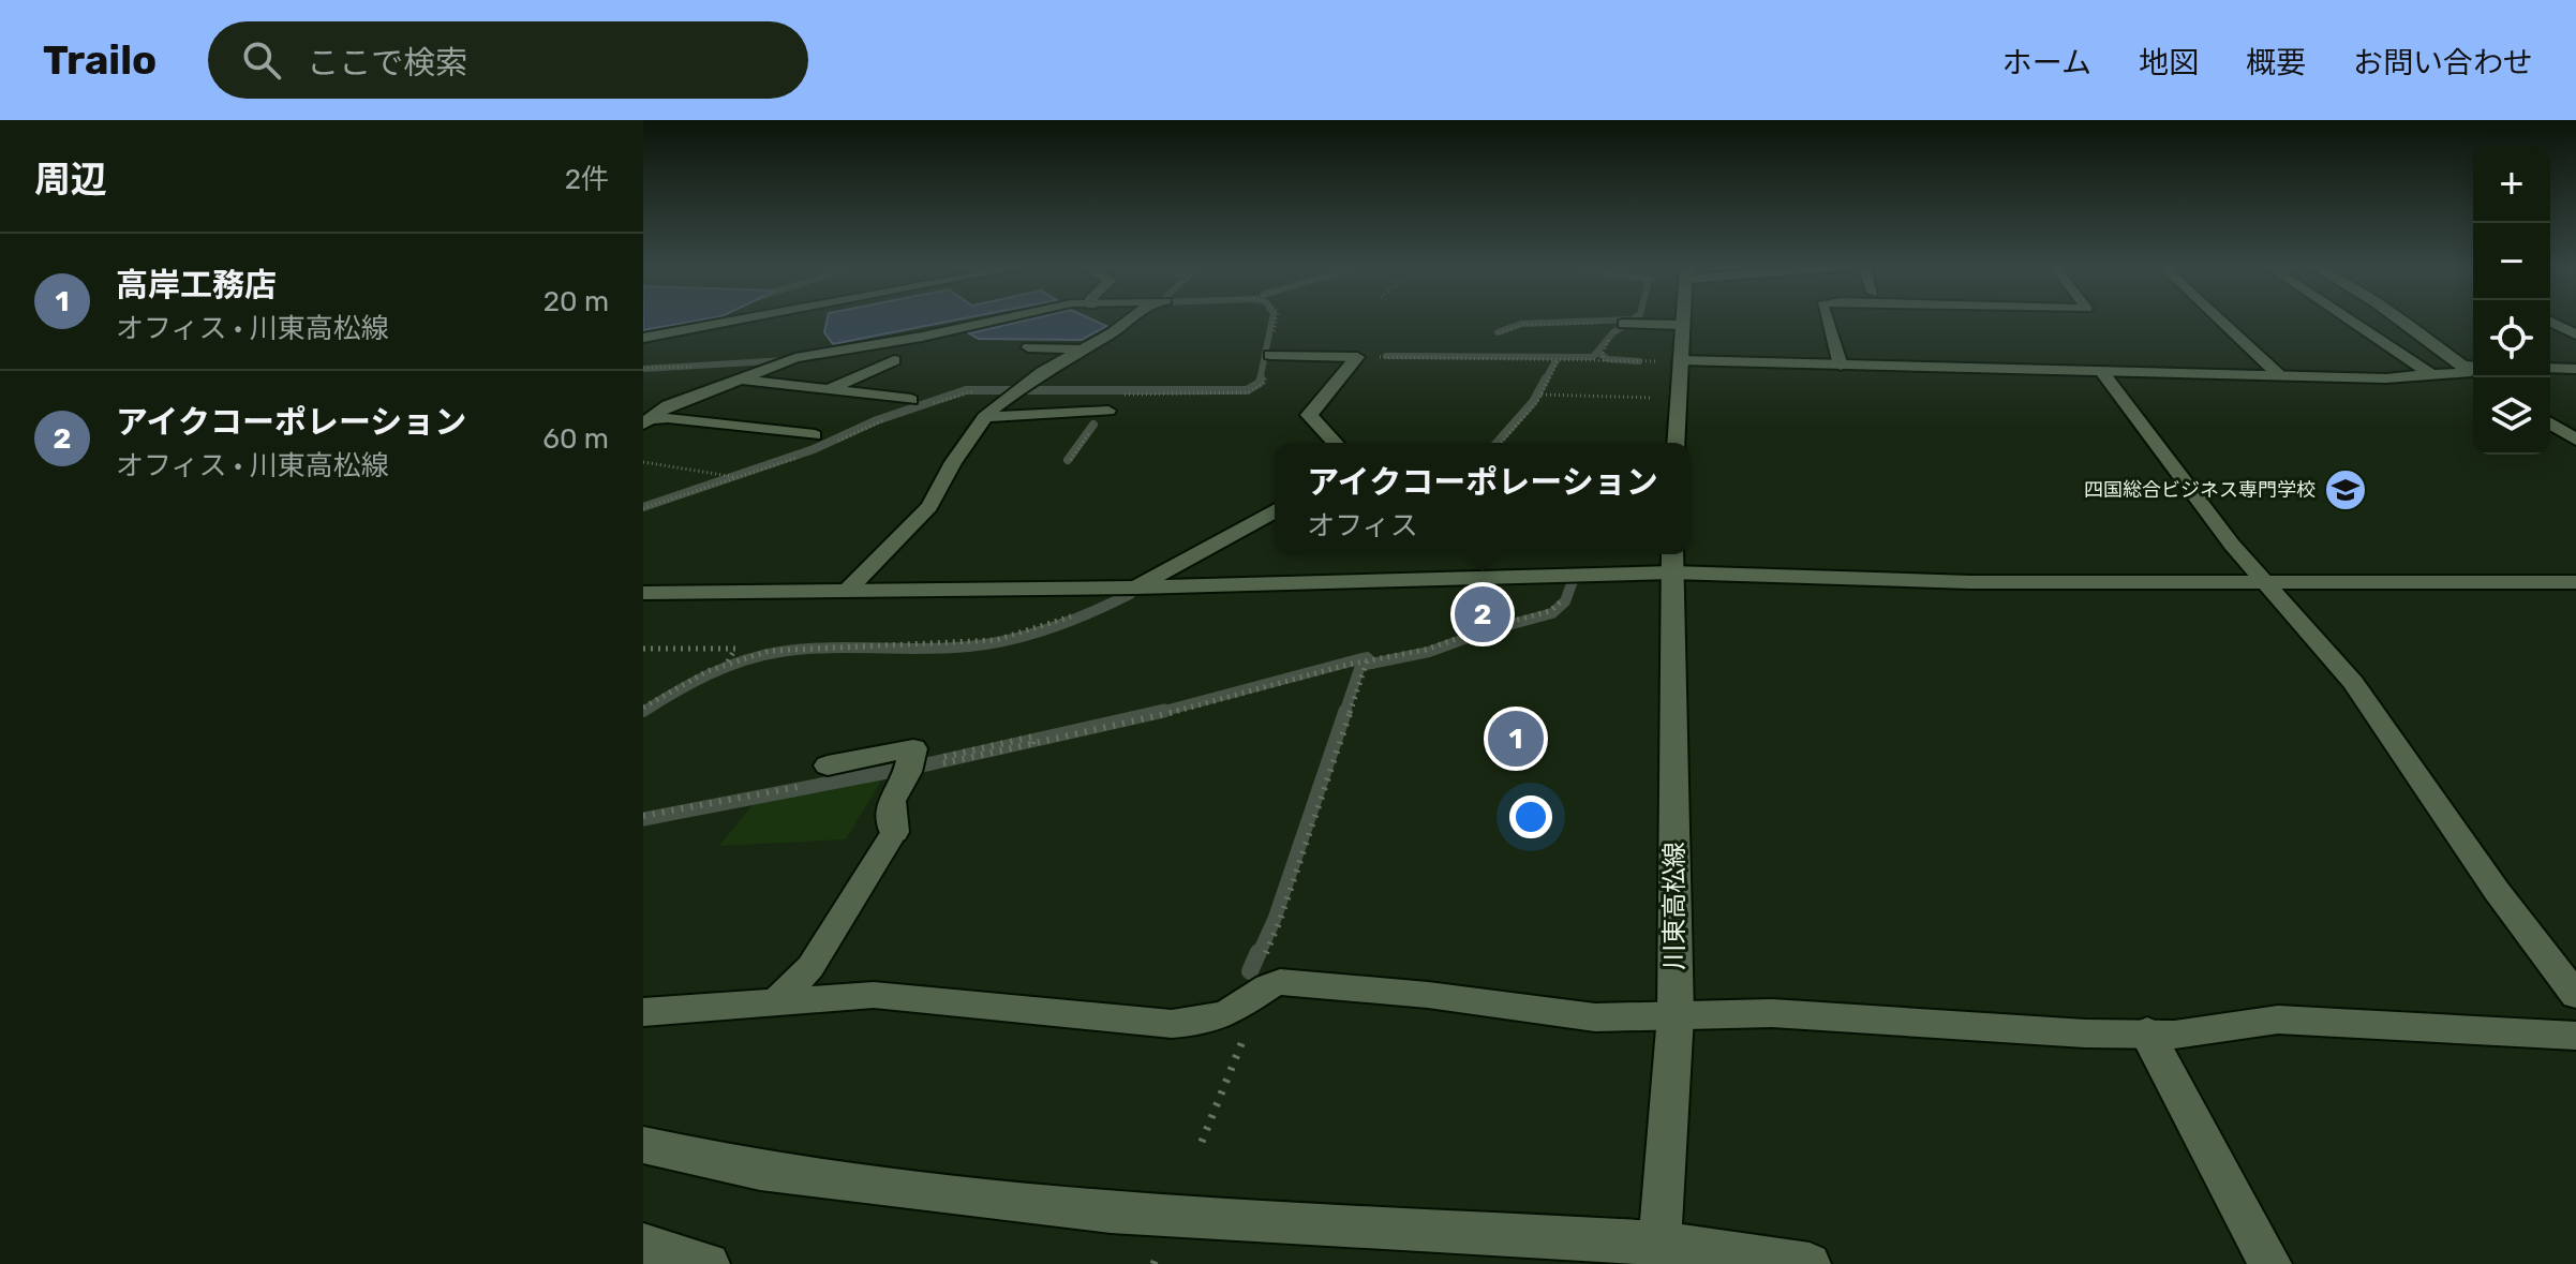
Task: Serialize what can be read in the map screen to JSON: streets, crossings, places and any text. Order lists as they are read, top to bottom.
{
  "streets": {
    "street": ["川東高松線"]
  },
  "places": {
    "school or university": ["四国総合ビジネス専門学校"]
  },
  "page": {
    "header": "Trailo",
    "search": "ここで検索",
    "nav": [
      "ホーム",
      "地図",
      "概要",
      "お問い合わせ"
    ],
    "heading": ["周辺", "2件"],
    "map_buttons": ["+", "−"],
    "list": [
      {
        "mark": "1",
        "name": "高岸工務店",
        "note": "オフィス · 川東高松線",
        "value": "20 m"
      },
      {
        "mark": "2",
        "name": "アイクコーポレーション",
        "note": "オフィス · 川東高松線",
        "value": "60 m"
      }
    ],
    "popup": ["アイクコーポレーション", "オフィス"],
    "pins": ["2", "1"]
  }
}
